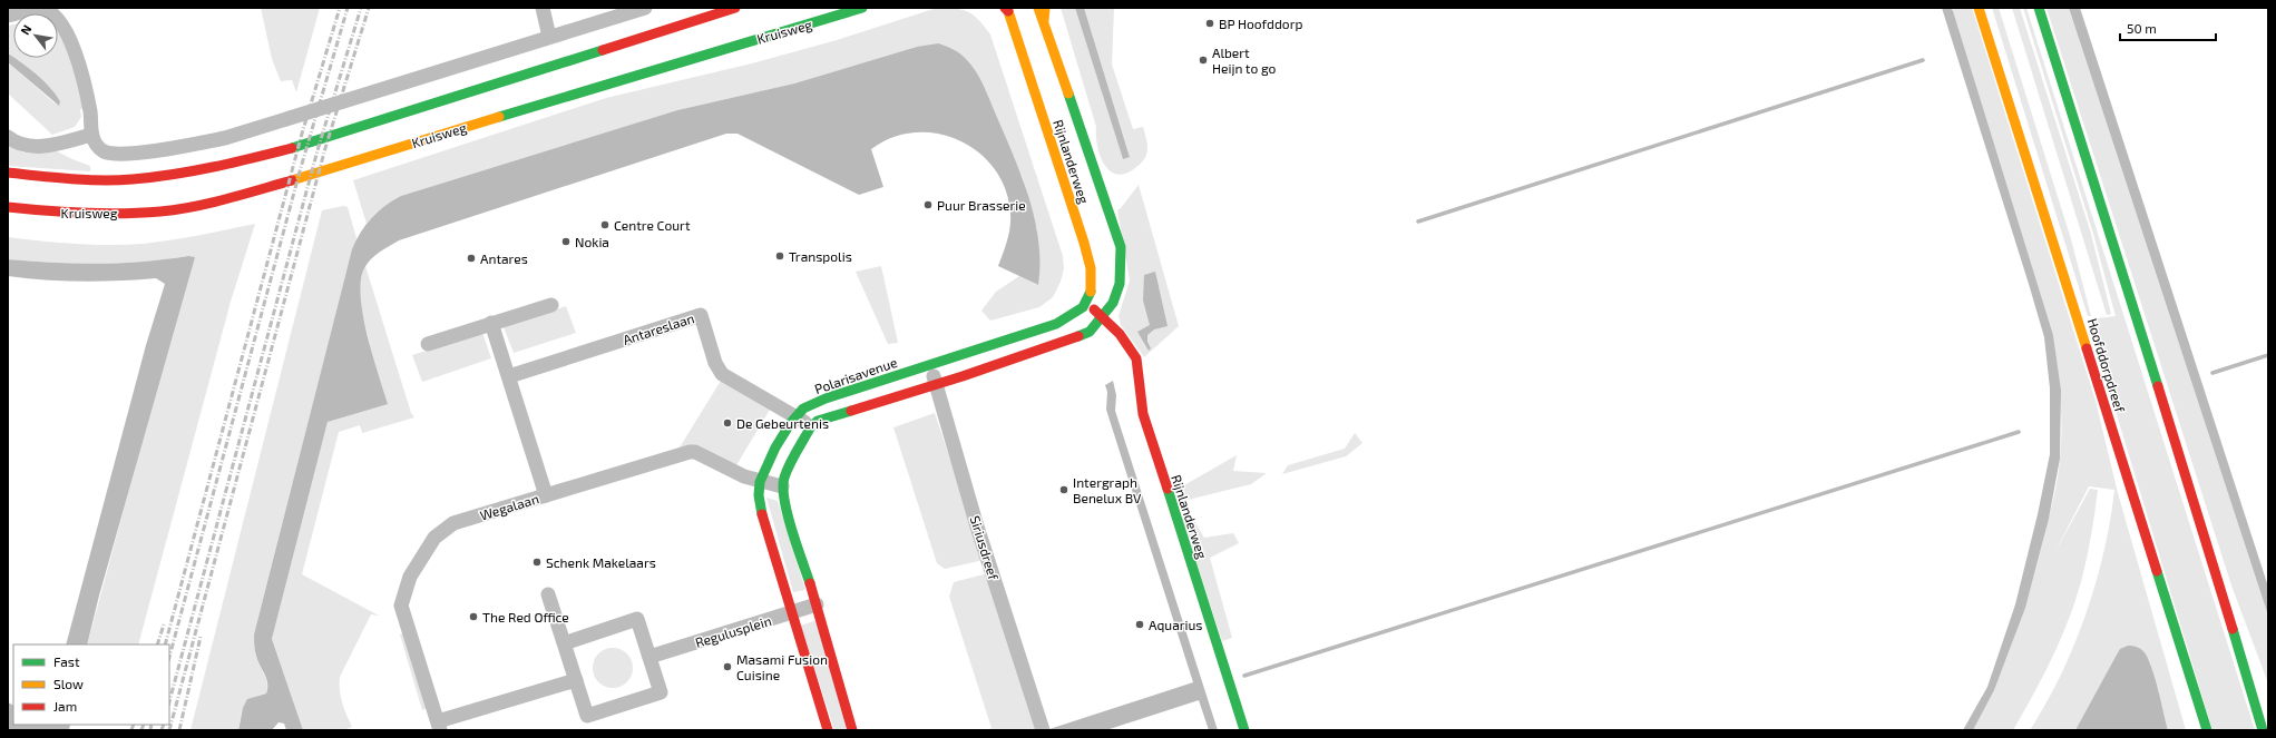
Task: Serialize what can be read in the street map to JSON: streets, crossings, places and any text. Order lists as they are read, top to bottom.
{
  "streets": {
    "main road": [
      "Kruisweg",
      "Rijnlanderweg",
      "Hoofddorpdreef",
      "Polarisavenue"
    ],
    "street": [
      "Antareslaan",
      "Wegalaan",
      "Siriusdreef",
      "Regulusplein"
    ]
  },
  "crossings": [
    ["Rijnlanderweg", "Polarisavenue"],
    ["Antareslaan", "Polarisavenue"],
    ["Polarisavenue", "Wegalaan"],
    ["Polarisavenue", "Siriusdreef"],
    ["Polarisavenue", "Regulusplein"]
  ],
  "places": [
    "BP Hoofddorp",
    "Albert Heijn to go",
    "Puur Brasserie",
    "Centre Court",
    "Nokia",
    "Transpolis",
    "Antares",
    "De Gebeurtenis",
    "Intergraph Benelux BV",
    "Schenk Makelaars",
    "The Red Office",
    "Aquarius",
    "Masami Fusion Cuisine"
  ],
  "legend": ["Fast", "Slow", "Jam"],
  "scale_bar": "50 m",
  "north": "top left"
}
